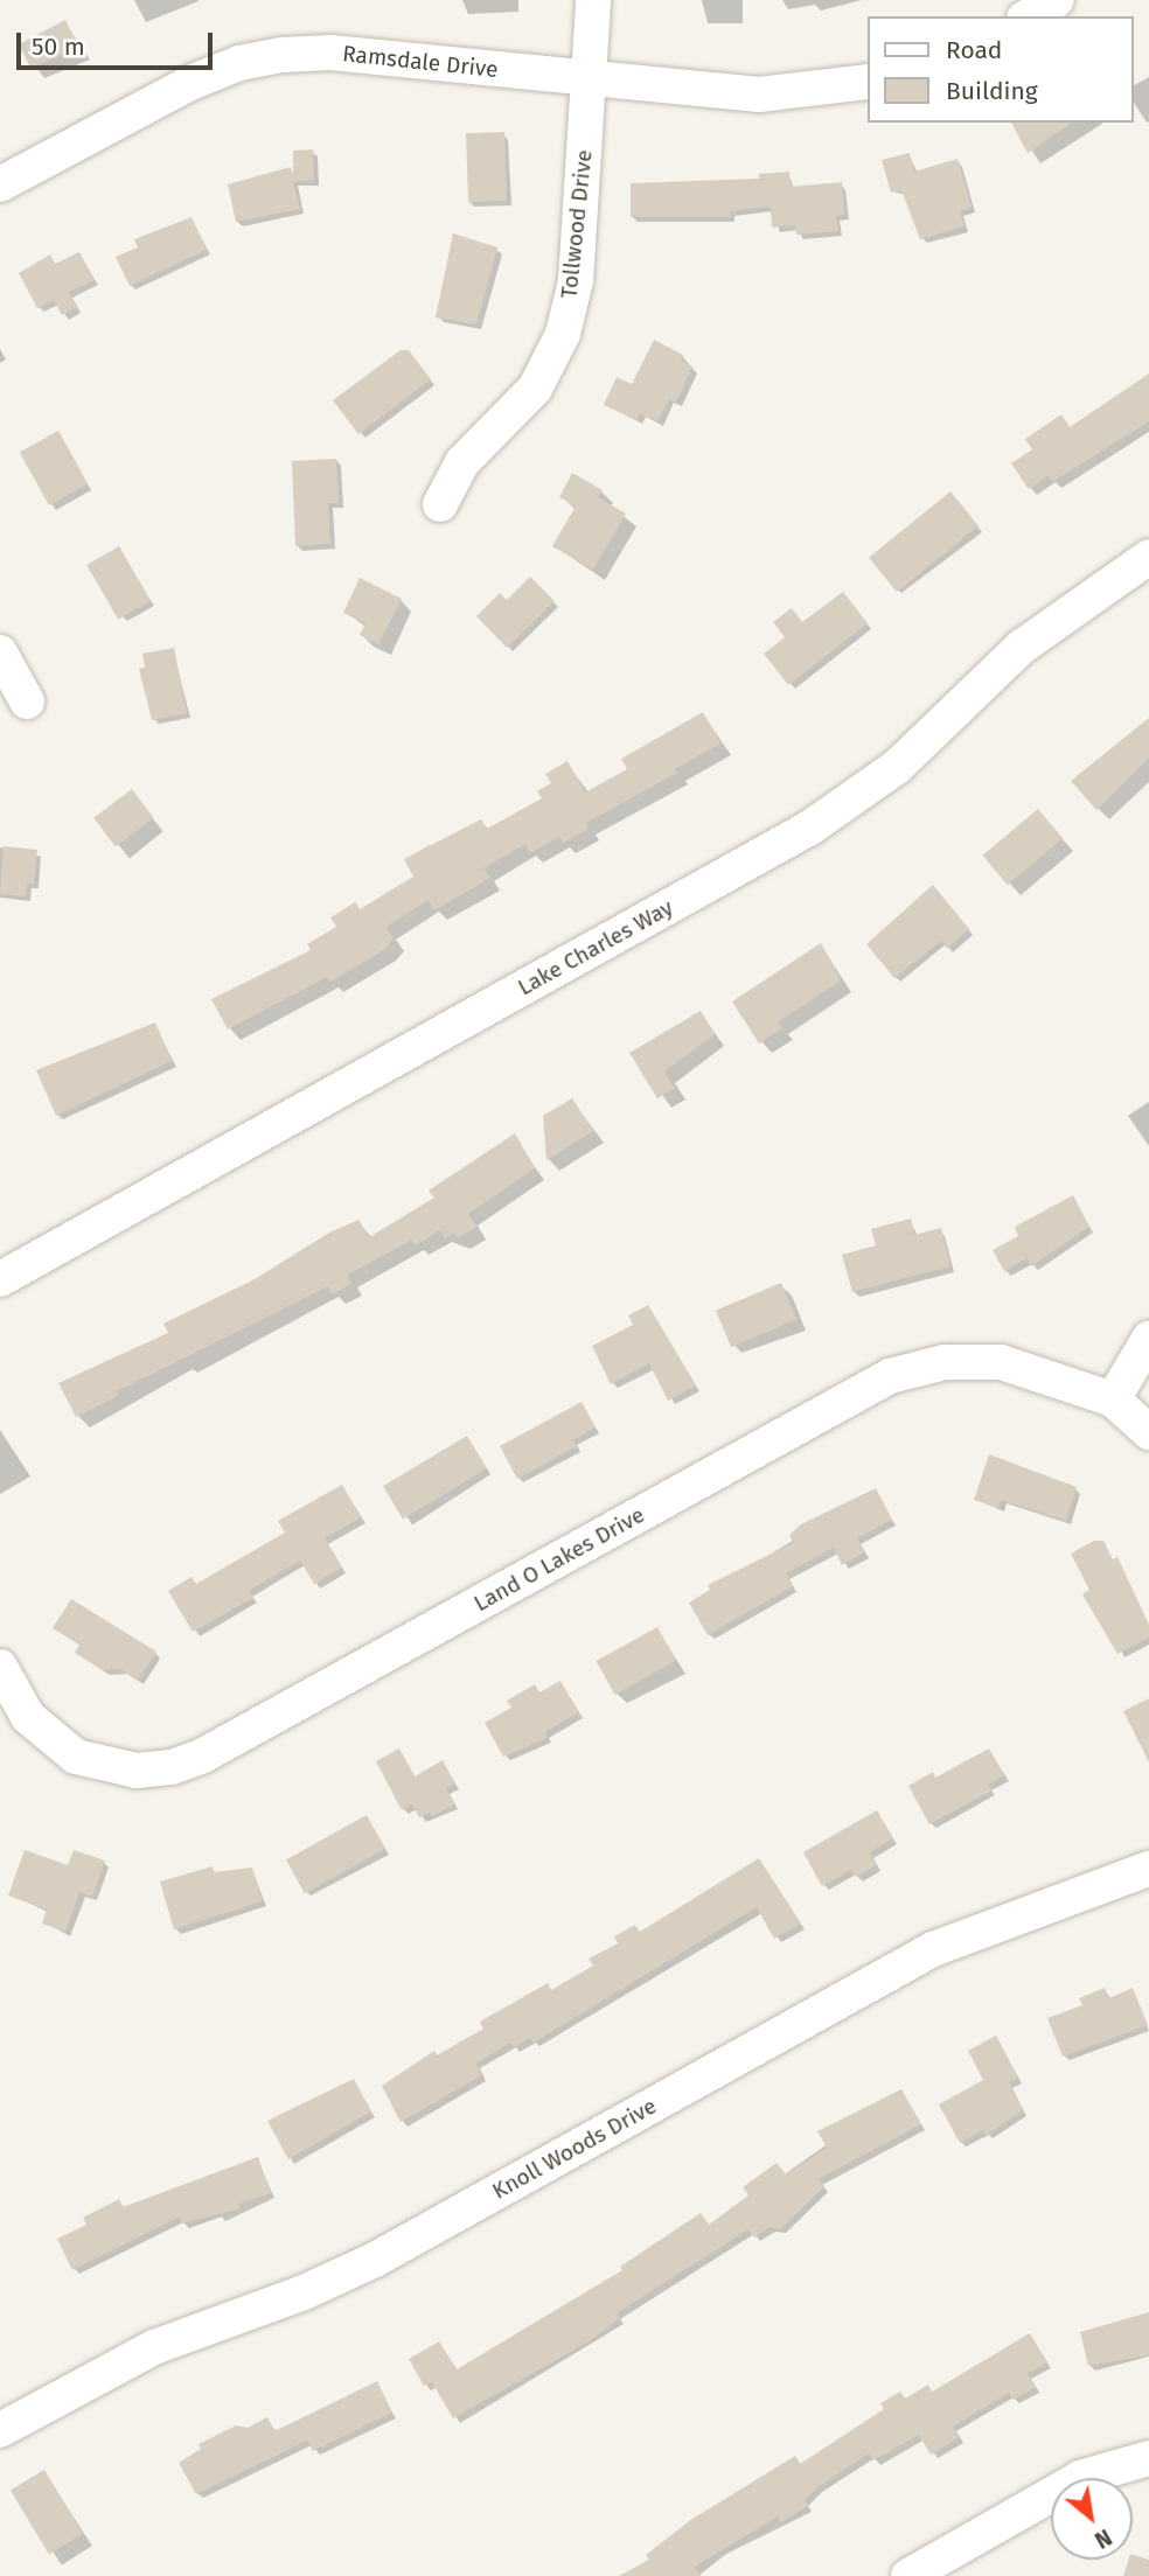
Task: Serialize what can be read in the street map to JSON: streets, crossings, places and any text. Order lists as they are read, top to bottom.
{
  "streets": {
    "street": [
      "Ramsdale Drive",
      "Tollwood Drive",
      "Lake Charles Way",
      "Land O Lakes Drive",
      "Knoll Woods Drive"
    ]
  },
  "crossings": [
    ["Ramsdale Drive", "Tollwood Drive"]
  ],
  "legend": ["Road", "Building"],
  "scale_bar": "50 m",
  "north": "bottom right"
}
